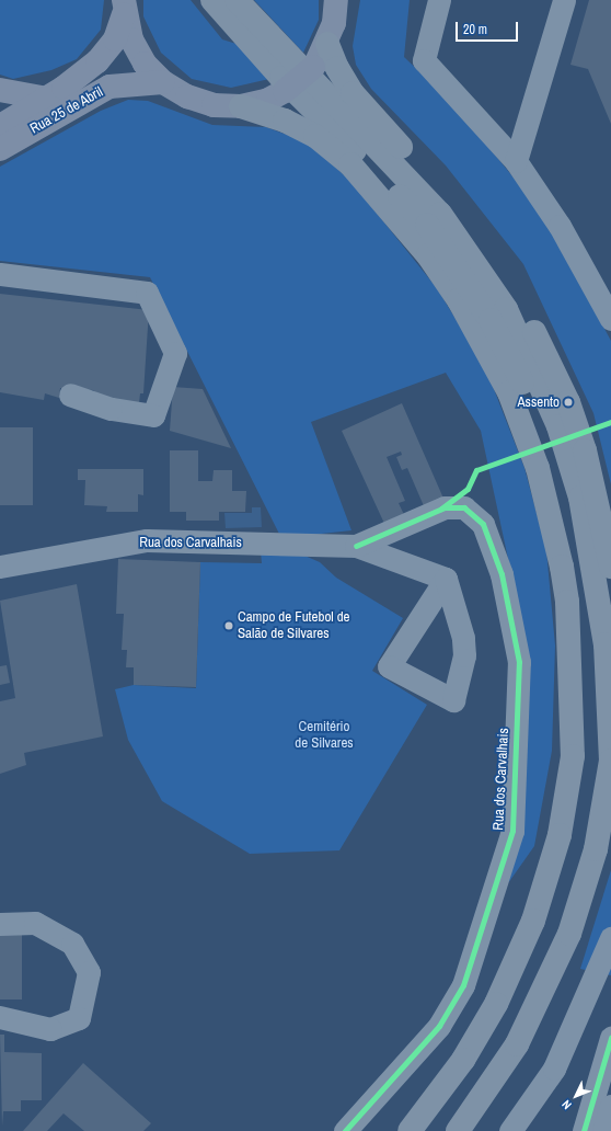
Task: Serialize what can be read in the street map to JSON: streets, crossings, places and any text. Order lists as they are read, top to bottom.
{
  "streets": {
    "main road": ["Rua 25 de Abril"],
    "street": ["Rua dos Carvalhais"]
  },
  "parks": ["Cemitério de Silvares"],
  "places": ["Assento", "Campo de Futebol de Salão de Silvares"],
  "scale_bar": "20 m",
  "north": "bottom left"
}
